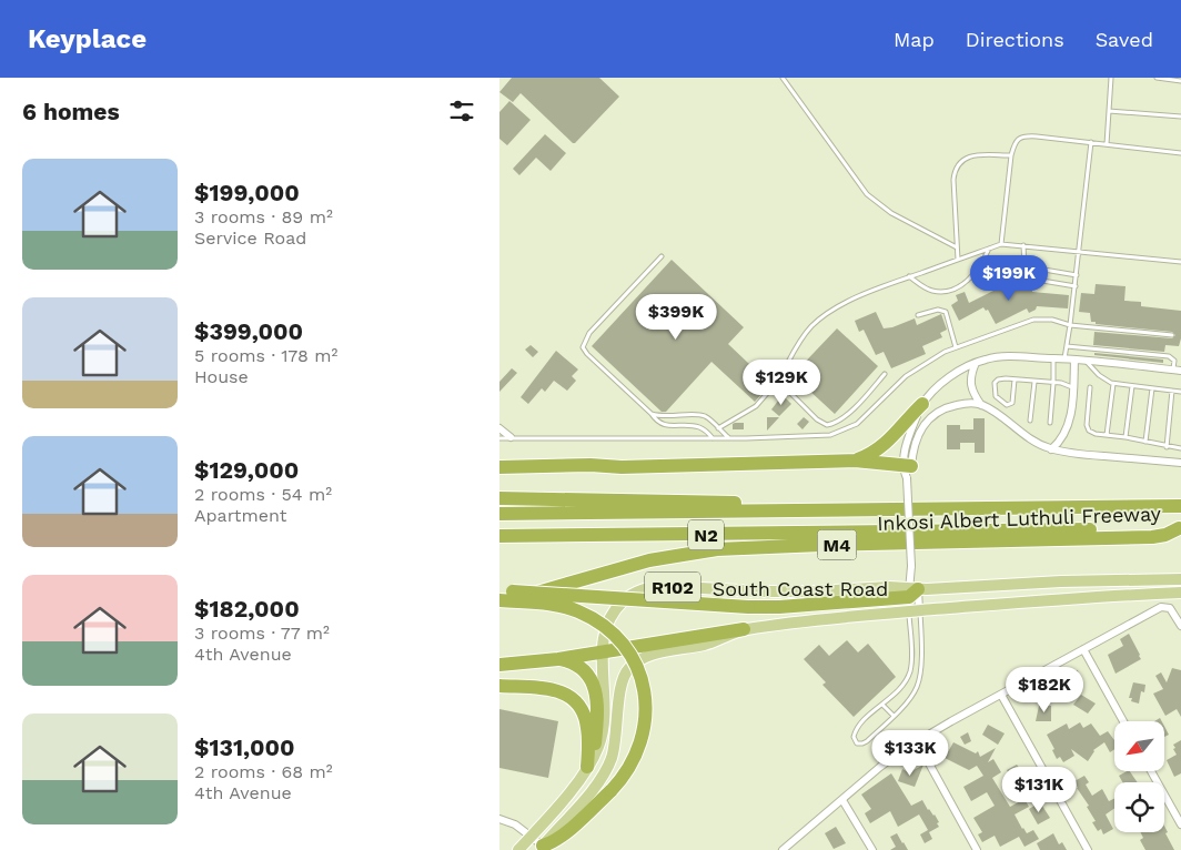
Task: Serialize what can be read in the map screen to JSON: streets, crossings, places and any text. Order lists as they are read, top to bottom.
{
  "streets": {
    "highway": ["Inkosi Albert Luthuli Freeway", "N2", "M4"],
    "main road": ["R102", "South Coast Road"]
  },
  "crossings": [
    ["Inkosi Albert Luthuli Freeway", "N2"]
  ],
  "north": "bottom left",
  "page": {
    "header": "Keyplace",
    "nav": ["Map", "Directions", "Saved"],
    "heading": "6 homes",
    "list": [
      {
        "name": "$199,000",
        "note": "3 rooms · 89 m² · Service Road"
      },
      {
        "name": "$399,000",
        "note": "5 rooms · 178 m² · House"
      },
      {
        "name": "$129,000",
        "note": "2 rooms · 54 m² · Apartment"
      },
      {
        "name": "$182,000",
        "note": "3 rooms · 77 m² · 4th Avenue"
      },
      {
        "name": "$131,000",
        "note": "2 rooms · 68 m² · 4th Avenue"
      }
    ],
    "price": [
      "$199K",
      "$399K",
      "$129K",
      "$182K",
      "$133K",
      "$131K"
    ]
  }
}
